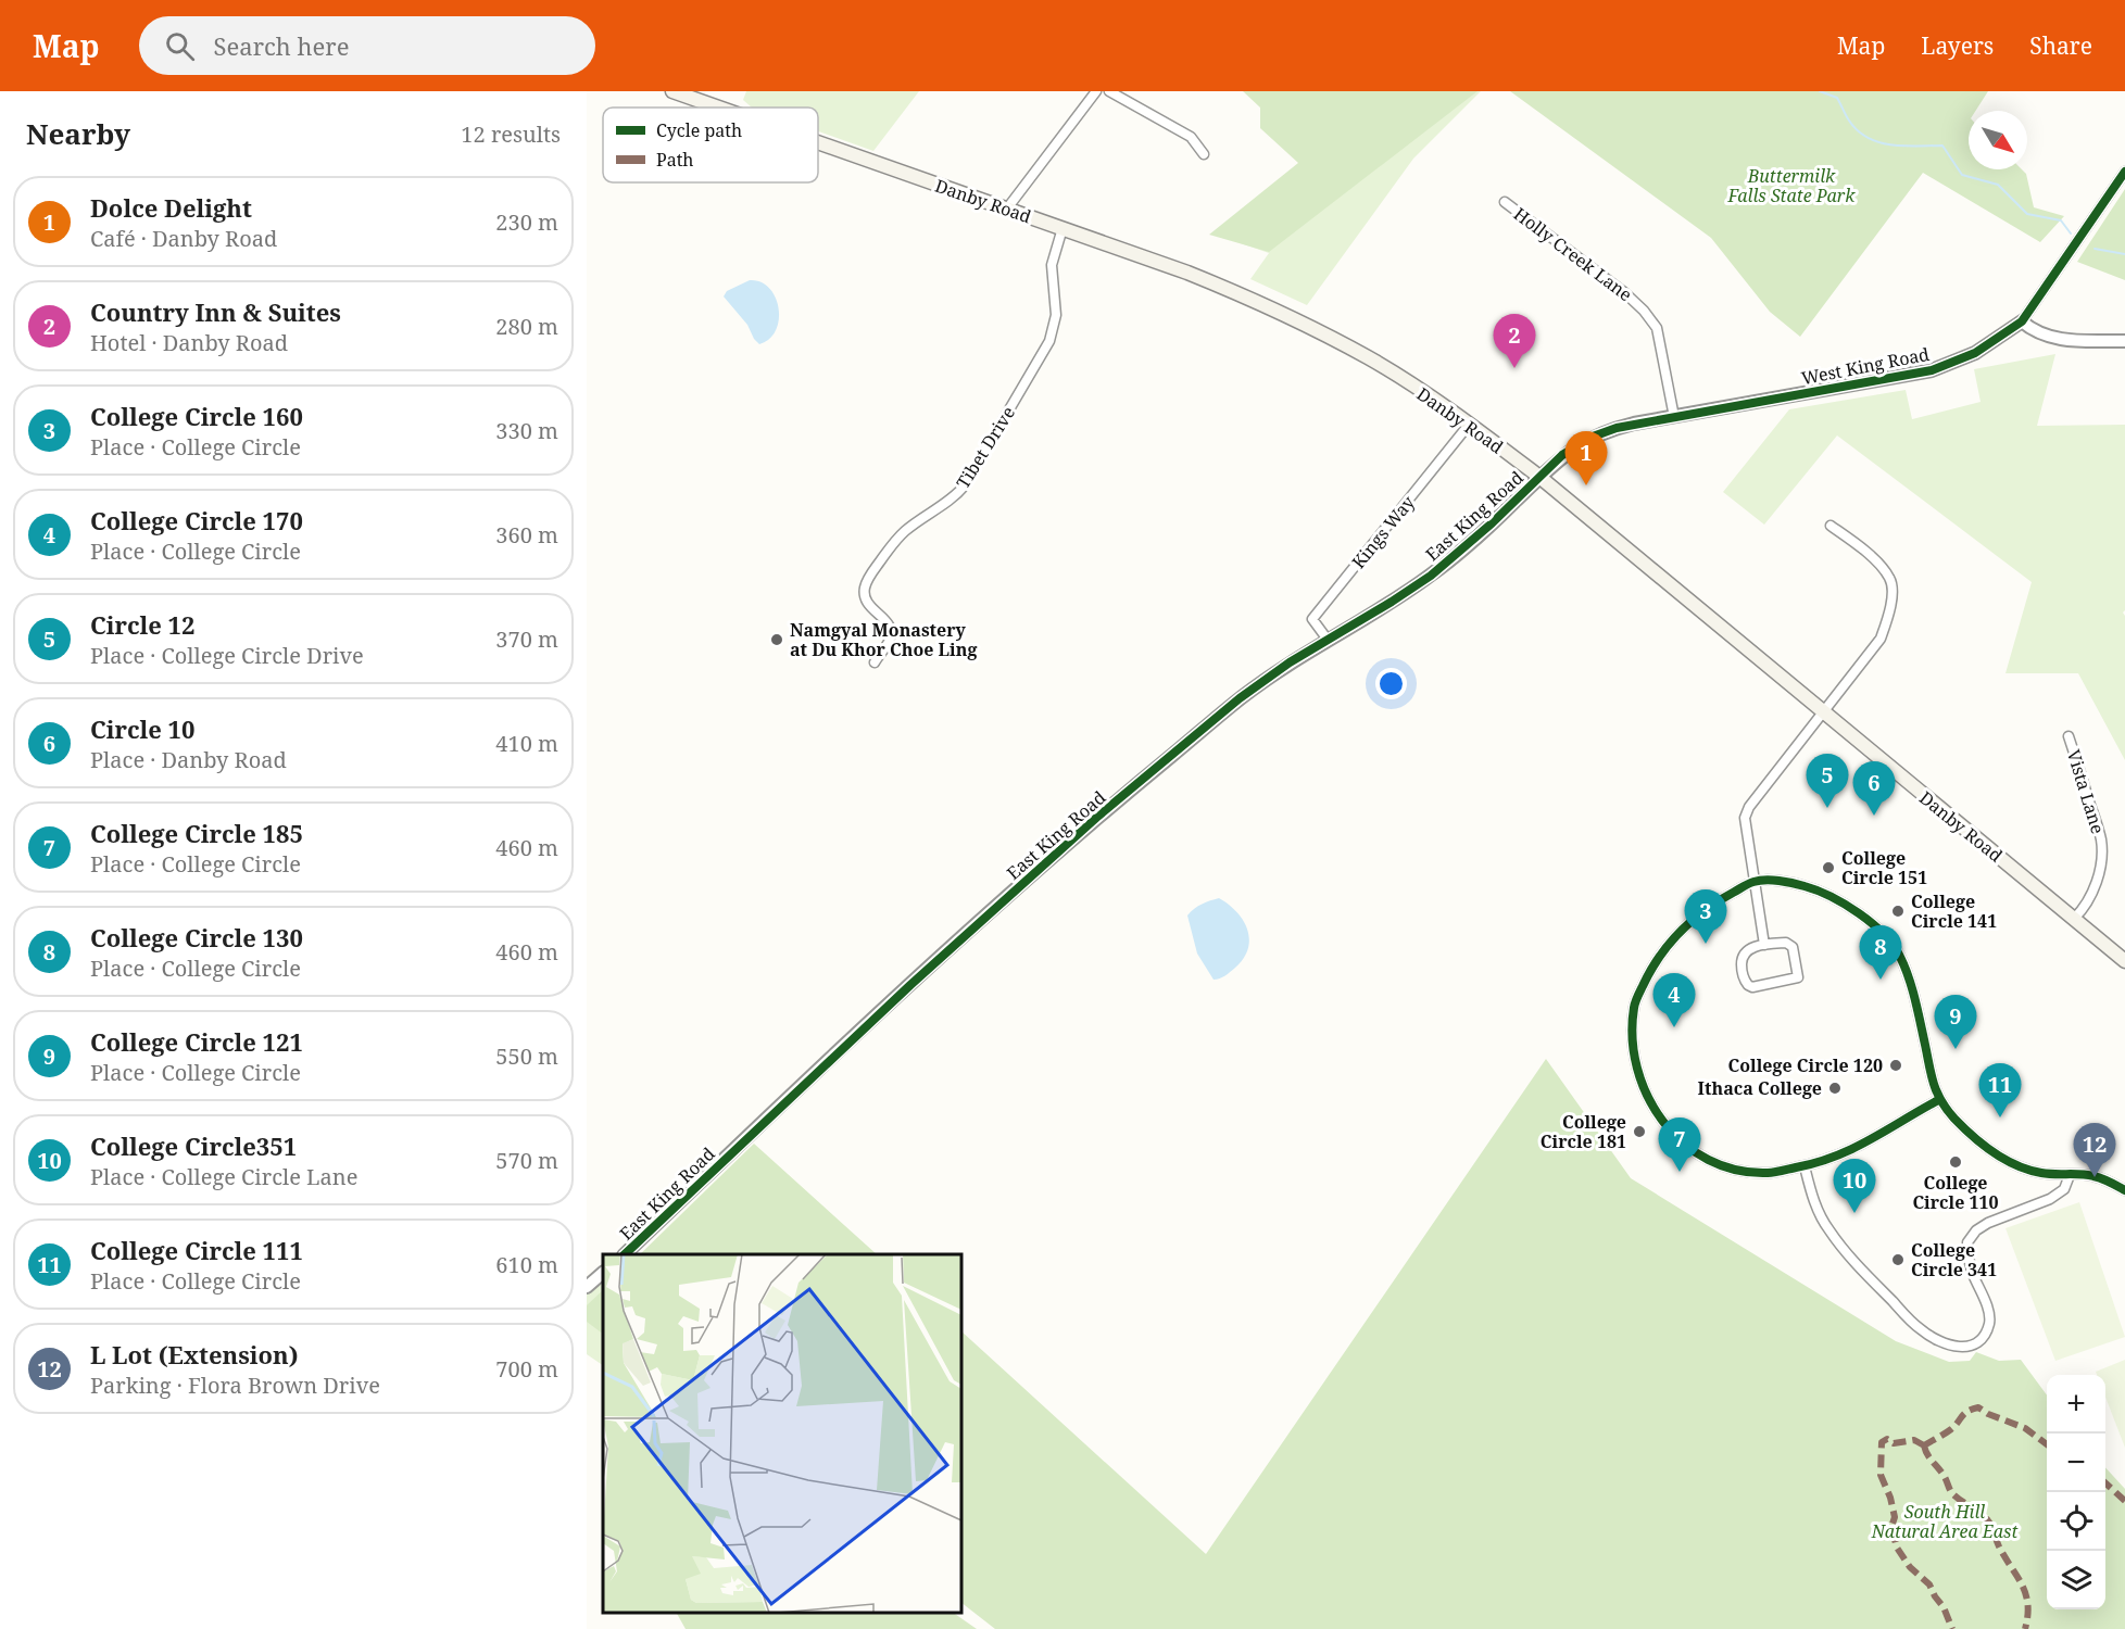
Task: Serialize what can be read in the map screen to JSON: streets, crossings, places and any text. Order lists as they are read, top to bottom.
{
  "streets": {
    "main road": ["Danby Road"],
    "street": [
      "Holly Creek Lane",
      "West King Road",
      "Tibet Drive",
      "East King Road",
      "Kings Way",
      "Vista Lane"
    ]
  },
  "crossings": [
    ["Danby Road", "West King Road"],
    ["Danby Road", "Tibet Drive"],
    ["Danby Road", "East King Road"],
    ["Danby Road", "Kings Way"],
    ["Danby Road", "Vista Lane"],
    ["Holly Creek Lane", "West King Road"],
    ["West King Road", "East King Road"],
    ["East King Road", "Kings Way"]
  ],
  "parks": ["Buttermilk Falls State Park", "South Hill Natural Area East"],
  "places": [
    "Namgyal Monastery at Du Khor Choe Ling",
    "College Circle 151",
    "College Circle 141",
    "College Circle 120",
    "Ithaca College",
    "College Circle 181",
    "College Circle 110",
    "College Circle 341"
  ],
  "legend": ["Cycle path", "Path"],
  "north": "bottom right",
  "page": {
    "header": "Map",
    "search": "Search here",
    "nav": ["Map", "Layers", "Share"],
    "heading": ["Nearby", "12 results"],
    "list": [
      {
        "mark": "1",
        "name": "Dolce Delight",
        "note": "Café · Danby Road",
        "value": "230 m"
      },
      {
        "mark": "2",
        "name": "Country Inn & Suites",
        "note": "Hotel · Danby Road",
        "value": "280 m"
      },
      {
        "mark": "3",
        "name": "College Circle 160",
        "note": "Place · College Circle",
        "value": "330 m"
      },
      {
        "mark": "4",
        "name": "College Circle 170",
        "note": "Place · College Circle",
        "value": "360 m"
      },
      {
        "mark": "5",
        "name": "Circle 12",
        "note": "Place · College Circle Drive",
        "value": "370 m"
      },
      {
        "mark": "6",
        "name": "Circle 10",
        "note": "Place · Danby Road",
        "value": "410 m"
      },
      {
        "mark": "7",
        "name": "College Circle 185",
        "note": "Place · College Circle",
        "value": "460 m"
      },
      {
        "mark": "8",
        "name": "College Circle 130",
        "note": "Place · College Circle",
        "value": "460 m"
      },
      {
        "mark": "9",
        "name": "College Circle 121",
        "note": "Place · College Circle",
        "value": "550 m"
      },
      {
        "mark": "10",
        "name": "College Circle351",
        "note": "Place · College Circle Lane",
        "value": "570 m"
      },
      {
        "mark": "11",
        "name": "College Circle 111",
        "note": "Place · College Circle",
        "value": "610 m"
      },
      {
        "mark": "12",
        "name": "L Lot (Extension)",
        "note": "Parking · Flora Brown Drive",
        "value": "700 m"
      }
    ],
    "pins": [
      "2",
      "1",
      "5",
      "6",
      "3",
      "8",
      "4",
      "9",
      "11",
      "7",
      "12",
      "10"
    ],
    "map_buttons": ["+", "−"]
  }
}
